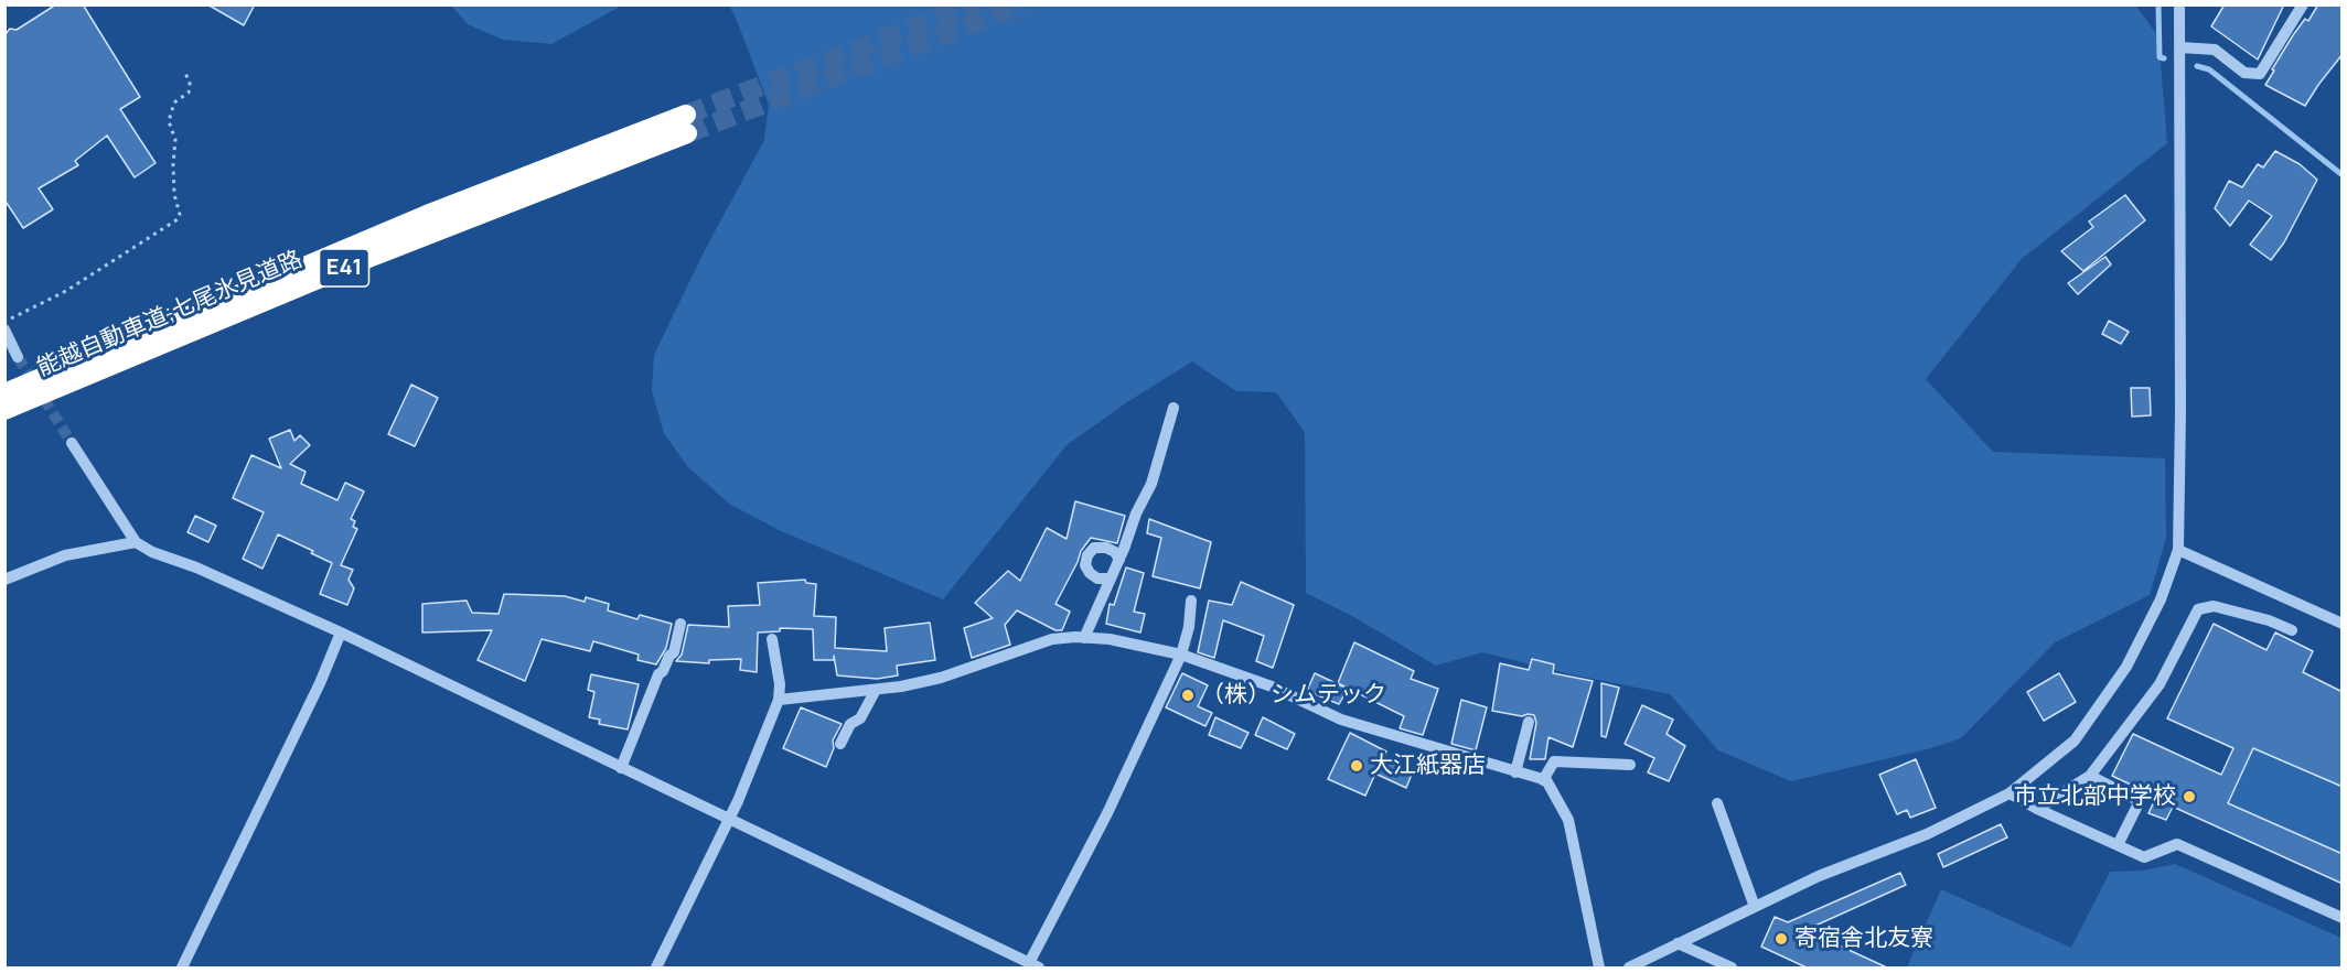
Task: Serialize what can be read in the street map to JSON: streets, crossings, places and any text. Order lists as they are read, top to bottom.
{
  "streets": {
    "highway": ["E41", "能越自動車道;七尾氷見道路"]
  },
  "places": [
    "（株）シムテック",
    "大江紙器店",
    "市立北部中学校",
    "寄宿舎北友寮"
  ]
}
